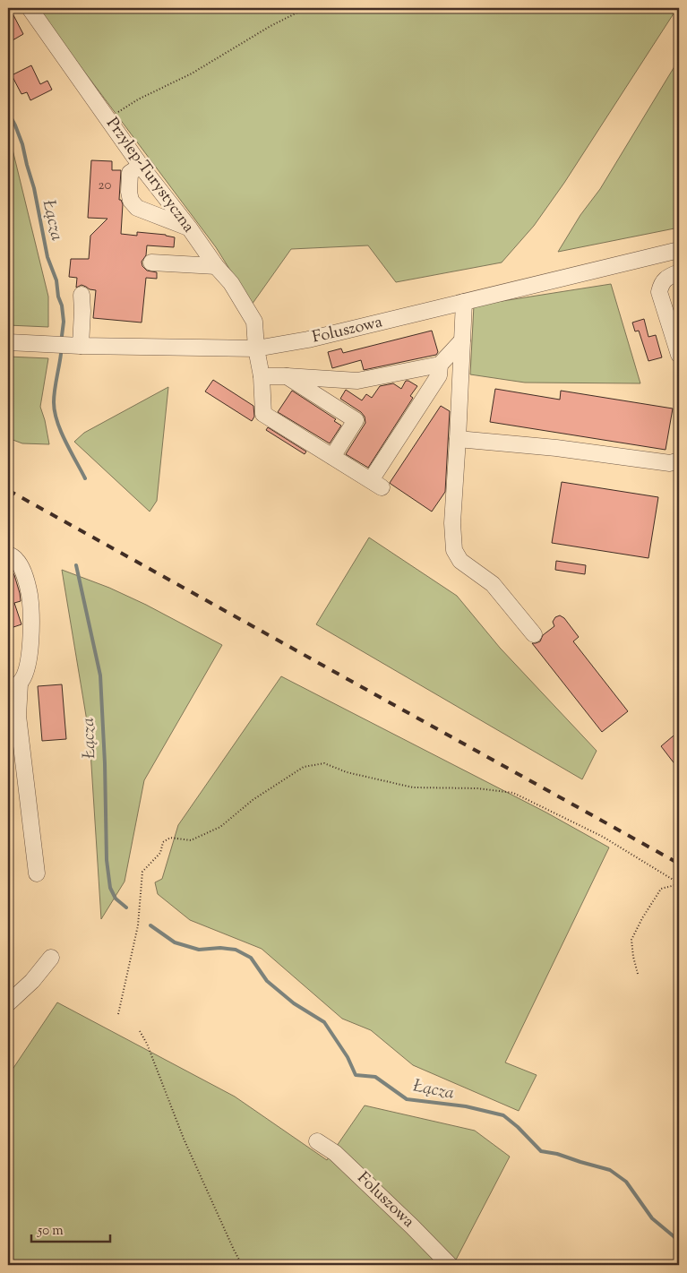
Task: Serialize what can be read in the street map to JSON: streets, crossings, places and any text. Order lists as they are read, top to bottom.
{
  "streets": {
    "street": ["Przylep-Turystyczna", "Foluszowa"]
  },
  "crossings": [
    ["Przylep-Turystyczna", "Foluszowa"]
  ],
  "water": ["Łącza"],
  "house_numbers": ["20"],
  "scale_bar": "50 m"
}
